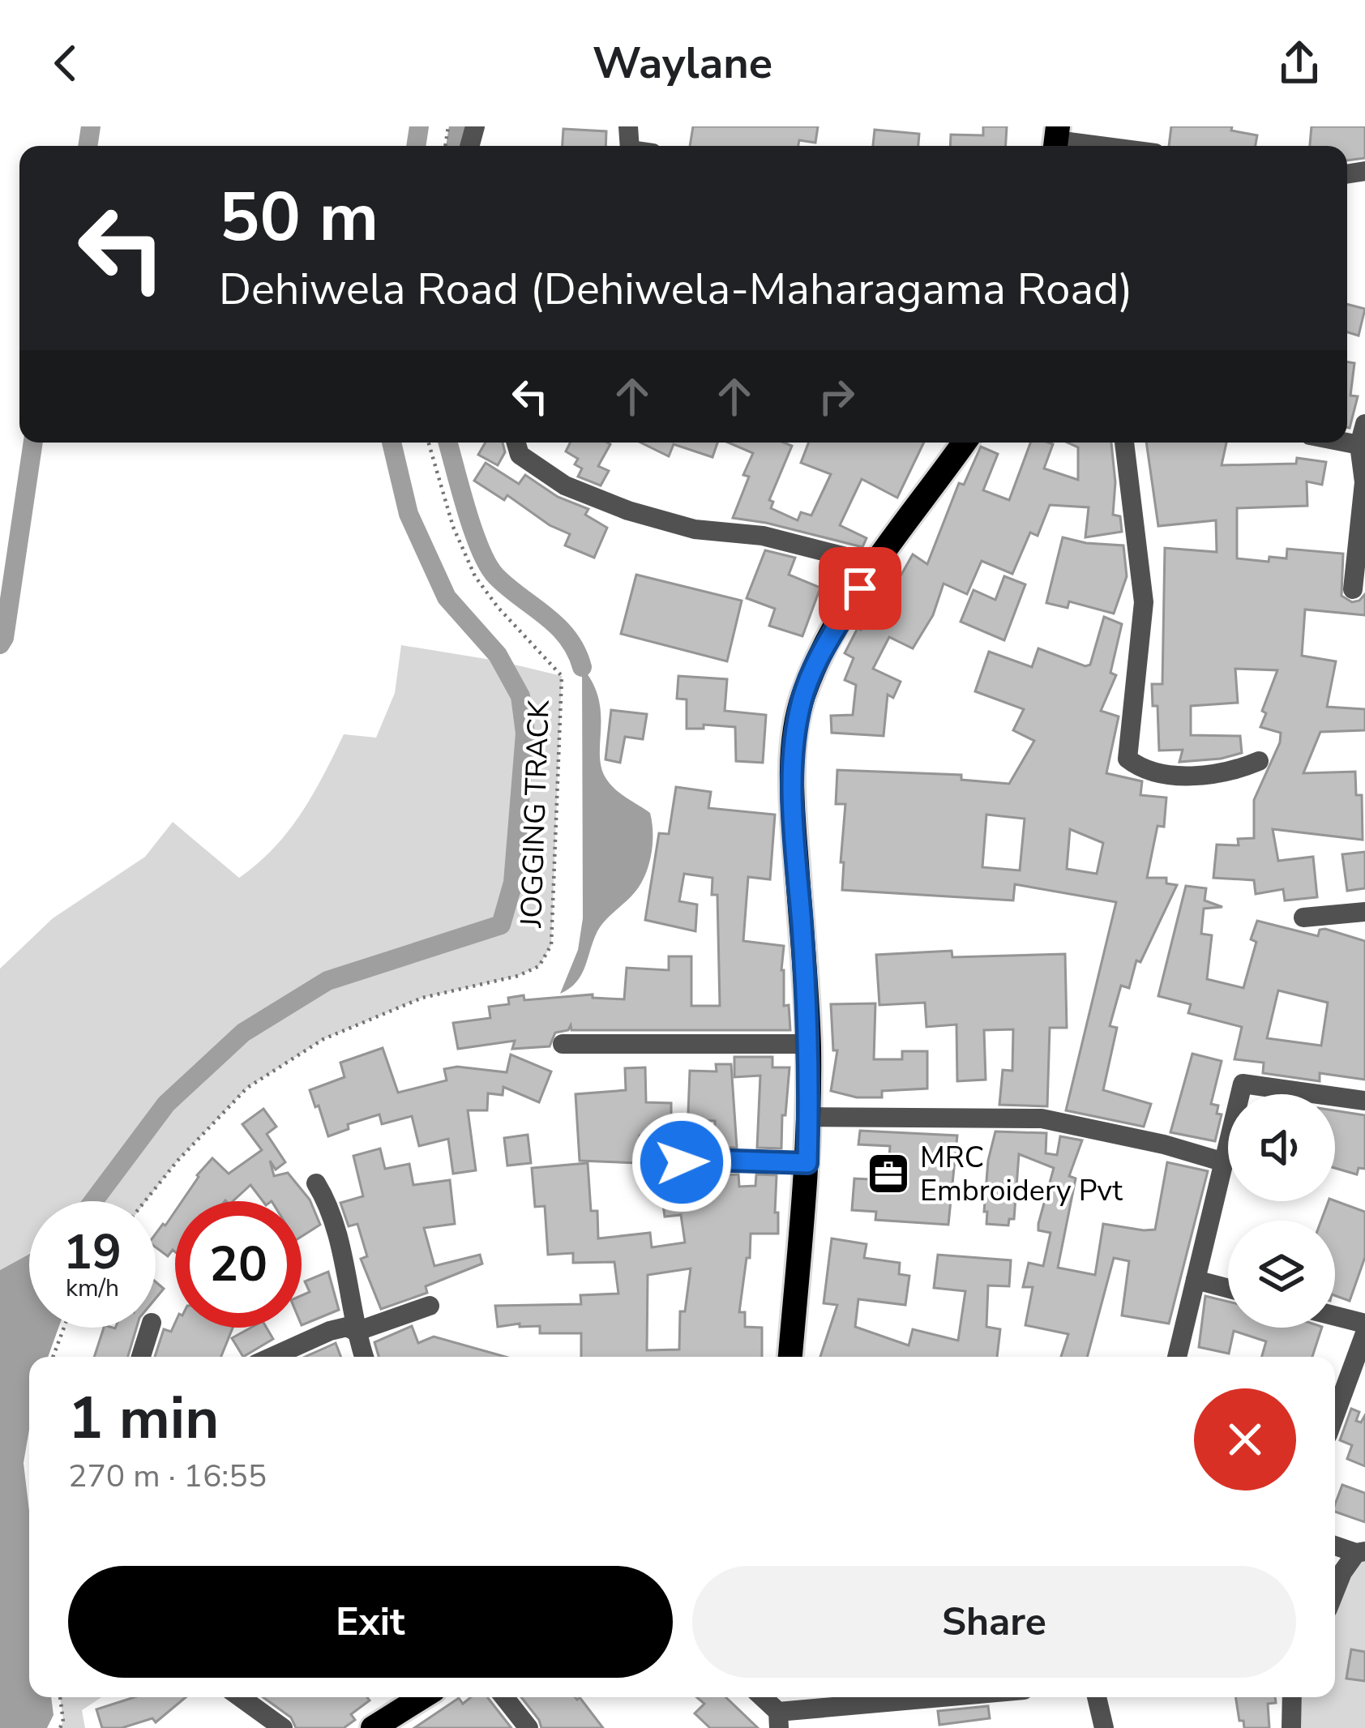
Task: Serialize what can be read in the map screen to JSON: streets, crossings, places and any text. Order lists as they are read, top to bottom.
{
  "streets": {
    "path": ["JOGGING TRACK"]
  },
  "places": {
    "office": ["MRC Embroidery Pvt"]
  },
  "page": {
    "header": "Waylane",
    "turn": ["50 m", "Dehiwela Road (Dehiwela-Maharagama Road)"],
    "speed": "19 km/h",
    "limit": "20",
    "heading": ["1 min", "270 m · 16:55"],
    "buttons": ["Exit", "Share"]
  }
}
